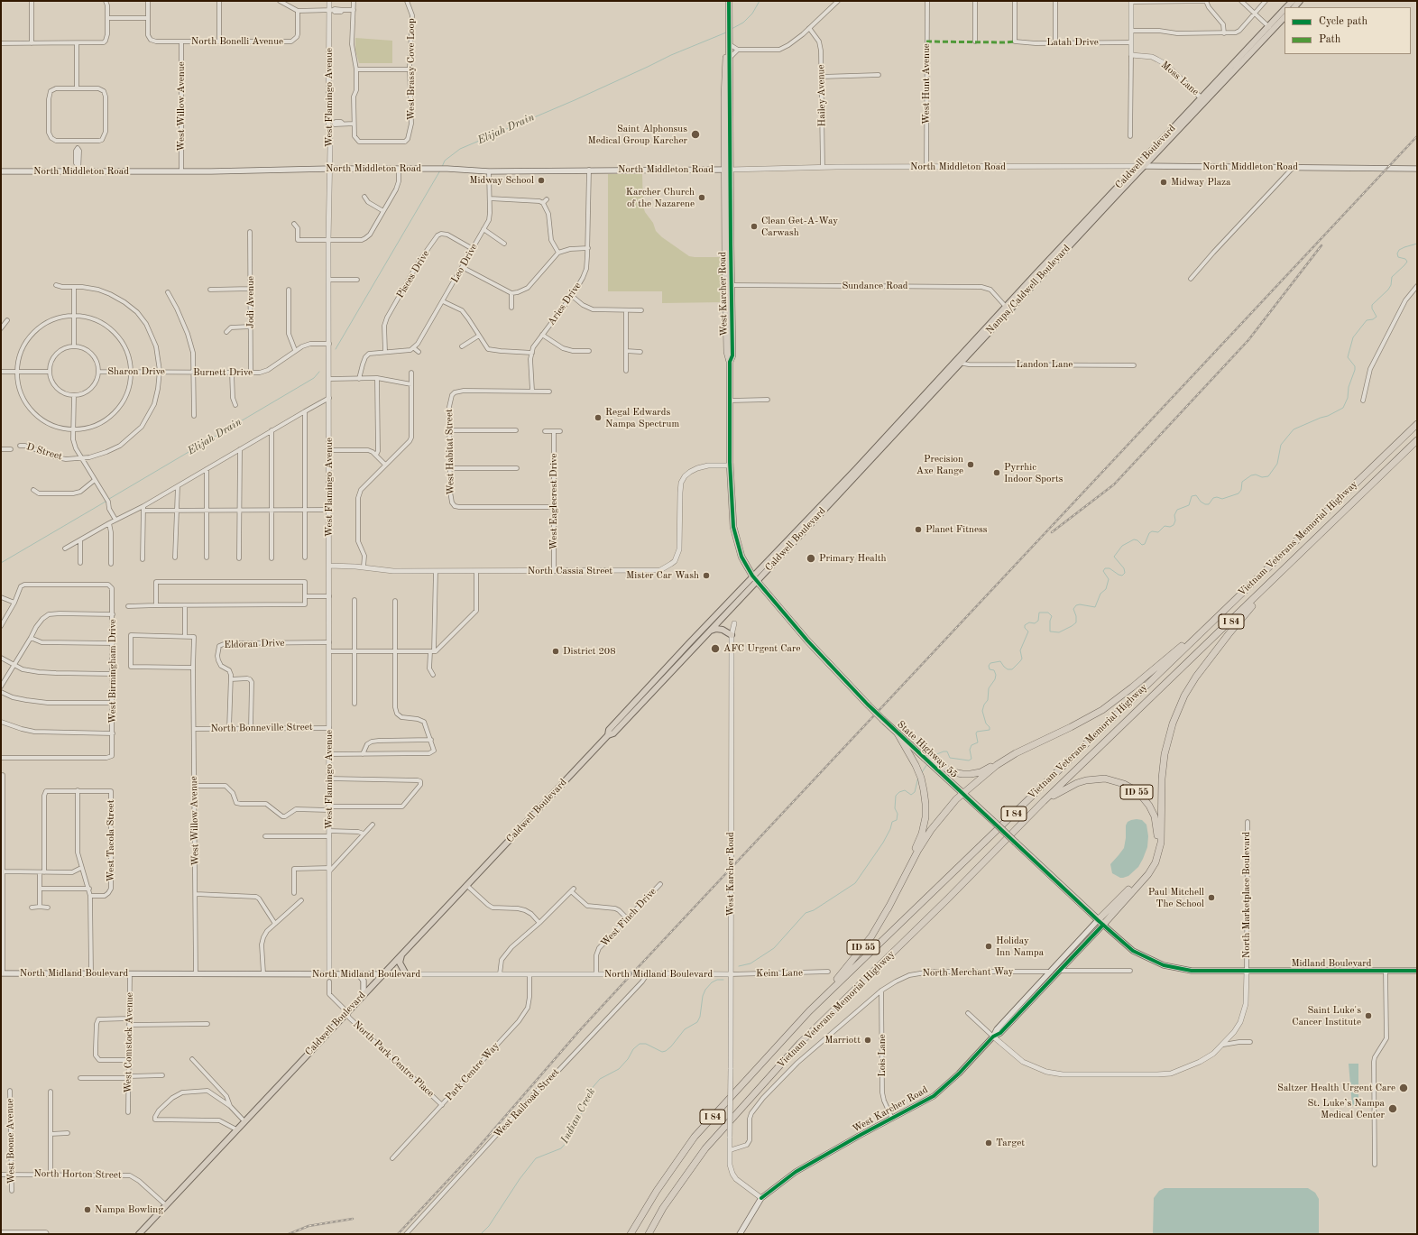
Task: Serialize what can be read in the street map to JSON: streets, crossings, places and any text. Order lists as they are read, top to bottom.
{
  "streets": {
    "highway": [
      "West Karcher Road",
      "Vietnam Veterans Memorial Highway",
      "I 84",
      "State Highway 55",
      "ID 55"
    ],
    "main road": [
      "Caldwell Boulevard",
      "North Middleton Road",
      "Nampa/Caldwell Boulevard",
      "Midland Boulevard",
      "North Midland Boulevard"
    ],
    "street": [
      "North Bonelli Avenue",
      "Latah Drive",
      "West Brassy Cove Loop",
      "Moss Lane",
      "West Hunt Avenue",
      "Hailey Avenue",
      "West Flamingo Avenue",
      "West Willow Avenue",
      "Leo Drive",
      "Pisces Drive",
      "Sundance Road",
      "Jodi Avenue",
      "Aries Drive",
      "Landon Lane",
      "Sharon Drive",
      "Burnett Drive",
      "D Street",
      "West Habitat Street",
      "West Eaglecrest Drive",
      "North Cassia Street",
      "Eldoran Drive",
      "West Birmingham Drive",
      "North Bonneville Street",
      "West Tacola Street",
      "North Marketplace Boulevard",
      "West Finch Drive",
      "North Merchant Way",
      "Keim Lane",
      "West Comstock Avenue",
      "Lois Lane",
      "North Park Centre Place",
      "Park Centre Way",
      "West Railroad Street",
      "West Boone Avenue",
      "North Horton Street"
    ]
  },
  "crossings": [
    ["North Bonelli Avenue", "West Willow Avenue"],
    ["Moss Lane", "Caldwell Boulevard"],
    ["Moss Lane", "Nampa/Caldwell Boulevard"],
    ["West Hunt Avenue", "North Middleton Road"],
    ["Hailey Avenue", "North Middleton Road"],
    ["West Flamingo Avenue", "North Middleton Road"],
    ["West Flamingo Avenue", "Burnett Drive"],
    ["West Flamingo Avenue", "North Cassia Street"],
    ["West Flamingo Avenue", "Eldoran Drive"],
    ["West Flamingo Avenue", "North Bonneville Street"],
    ["West Flamingo Avenue", "North Midland Boulevard"],
    ["West Willow Avenue", "North Middleton Road"],
    ["West Willow Avenue", "North Bonneville Street"],
    ["West Willow Avenue", "North Midland Boulevard"],
    ["Caldwell Boulevard", "North Middleton Road"],
    ["Caldwell Boulevard", "Sundance Road"],
    ["Caldwell Boulevard", "Nampa/Caldwell Boulevard"],
    ["Caldwell Boulevard", "West Karcher Road"],
    ["Caldwell Boulevard", "State Highway 55"],
    ["Caldwell Boulevard", "North Midland Boulevard"],
    ["Caldwell Boulevard", "North Park Centre Place"],
    ["Caldwell Boulevard", "North Horton Street"],
    ["North Middleton Road", "Leo Drive"],
    ["North Middleton Road", "Nampa/Caldwell Boulevard"],
    ["North Middleton Road", "West Karcher Road"],
    ["North Middleton Road", "Aries Drive"],
    ["Leo Drive", "Pisces Drive"],
    ["Sundance Road", "Nampa/Caldwell Boulevard"],
    ["Sundance Road", "West Karcher Road"],
    ["Nampa/Caldwell Boulevard", "Landon Lane"],
    ["West Karcher Road", "North Cassia Street"],
    ["West Karcher Road", "State Highway 55"],
    ["West Karcher Road", "ID 55"],
    ["West Karcher Road", "North Marketplace Boulevard"],
    ["West Karcher Road", "North Merchant Way"],
    ["West Karcher Road", "North Midland Boulevard"],
    ["West Karcher Road", "Keim Lane"],
    ["West Karcher Road", "Lois Lane"],
    ["Jodi Avenue", "Burnett Drive"],
    ["Aries Drive", "West Habitat Street"],
    ["Sharon Drive", "Burnett Drive"],
    ["Sharon Drive", "D Street"],
    ["West Habitat Street", "West Eaglecrest Drive"],
    ["West Eaglecrest Drive", "North Cassia Street"],
    ["Vietnam Veterans Memorial Highway", "I 84"],
    ["Vietnam Veterans Memorial Highway", "ID 55"],
    ["I 84", "ID 55"],
    ["State Highway 55", "ID 55"],
    ["North Marketplace Boulevard", "Midland Boulevard"],
    ["West Finch Drive", "North Midland Boulevard"],
    ["North Merchant Way", "Lois Lane"],
    ["North Midland Boulevard", "Keim Lane"],
    ["North Midland Boulevard", "West Comstock Avenue"],
    ["North Midland Boulevard", "Park Centre Way"],
    ["North Midland Boulevard", "West Railroad Street"],
    ["North Park Centre Place", "Park Centre Way"],
    ["West Boone Avenue", "North Horton Street"]
  ],
  "water": ["Elijah Drain", "Indian Creek"],
  "places": [
    "Saint Alphonsus Medical Group Karcher",
    "Midway School",
    "Midway Plaza",
    "Karcher Church of the Nazarene",
    "Clean Get-A-Way Carwash",
    "Regal Edwards Nampa Spectrum",
    "Precision Axe Range",
    "Pyrrhic Indoor Sports",
    "Planet Fitness",
    "Primary Health",
    "Mister Car Wash",
    "AFC Urgent Care",
    "District 208",
    "Paul Mitchell The School",
    "Holiday Inn Nampa",
    "Saint Luke's Cancer Institute",
    "Marriott",
    "Saltzer Health Urgent Care",
    "St. Luke’s Nampa Medical Center",
    "Target",
    "Nampa Bowling"
  ],
  "legend": ["Cycle path", "Path"]
}
